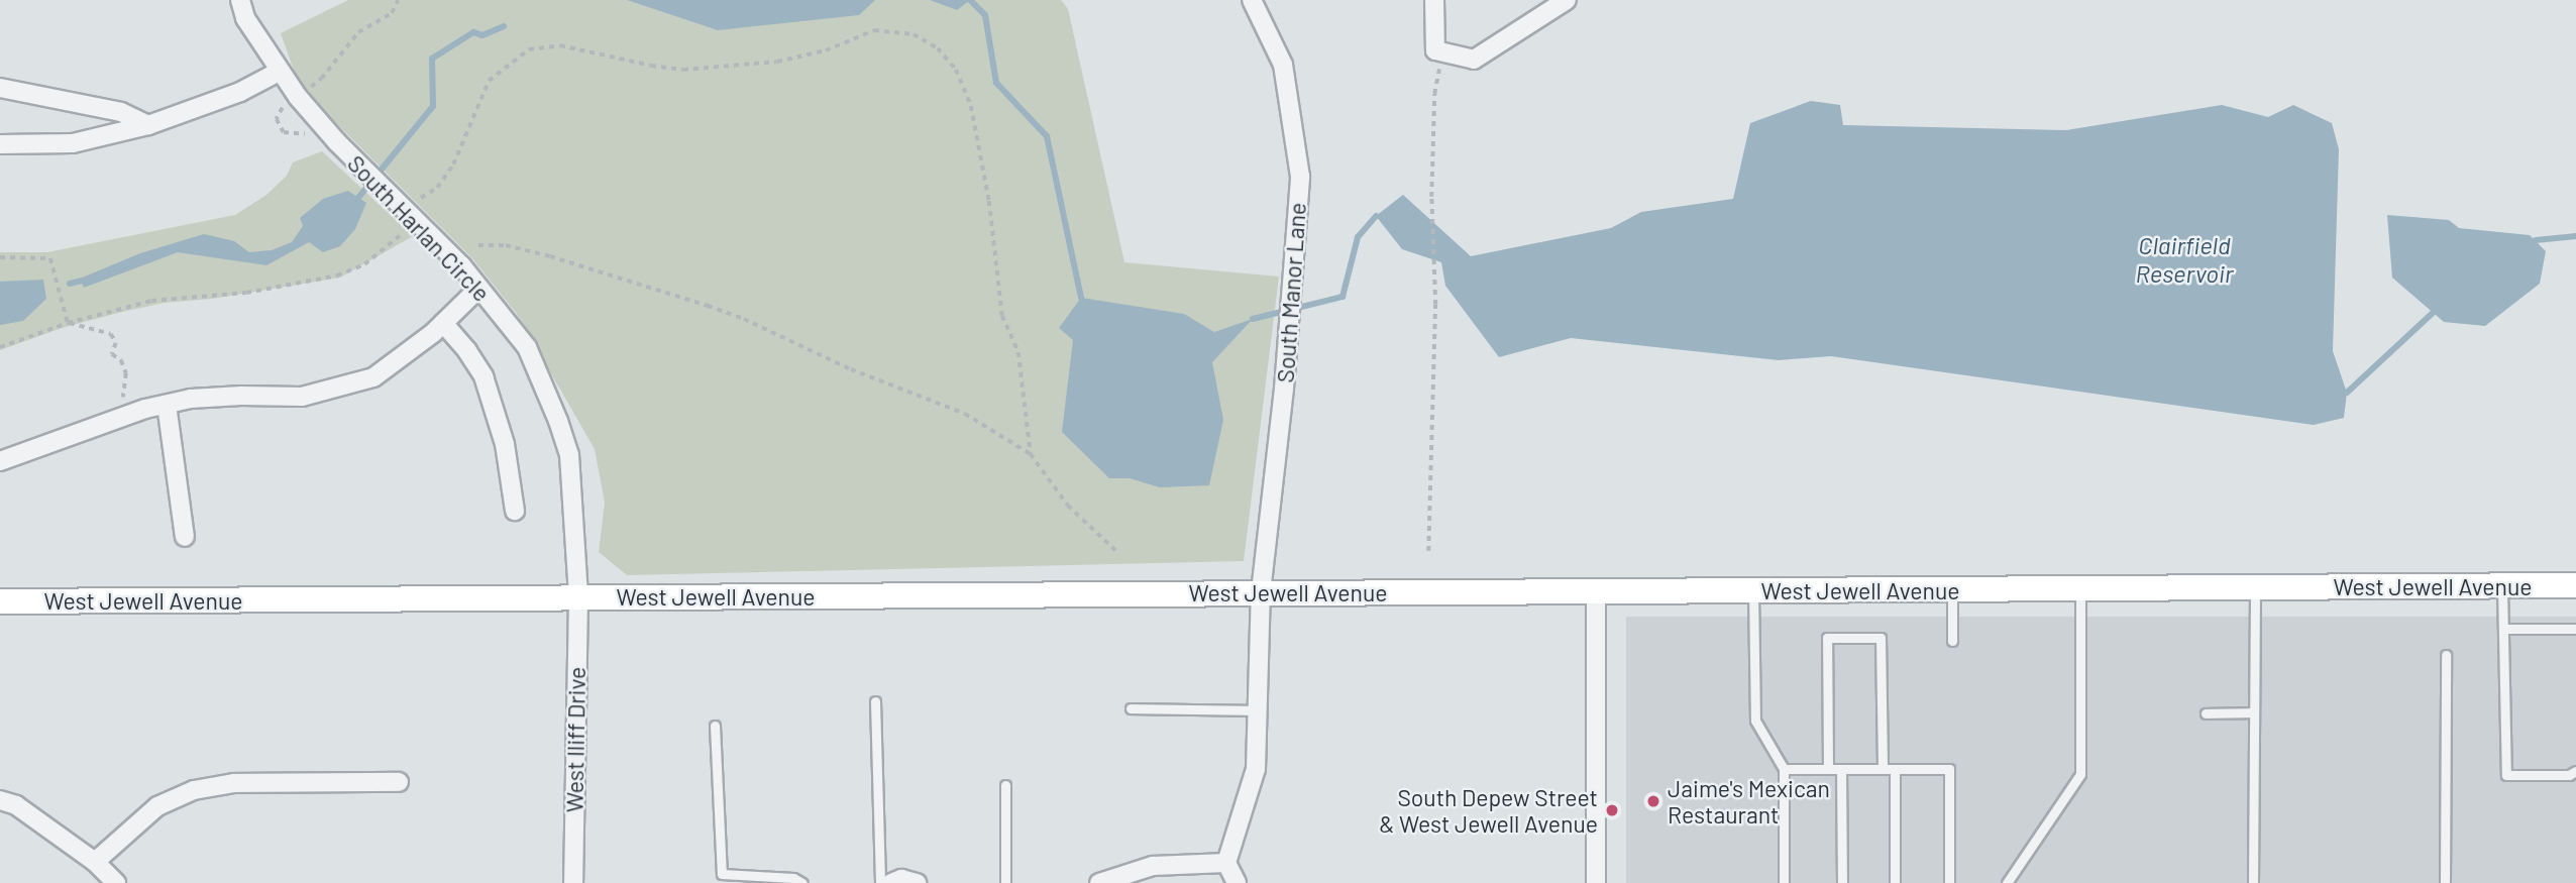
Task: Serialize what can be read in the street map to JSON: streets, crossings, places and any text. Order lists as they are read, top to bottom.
{
  "streets": {
    "main road": ["West Jewell Avenue"],
    "street": ["South Harlan Circle", "South Manor Lane", "West Iliff Drive"]
  },
  "crossings": [
    ["South Harlan Circle", "West Jewell Avenue"],
    ["South Harlan Circle", "West Iliff Drive"],
    ["South Manor Lane", "West Jewell Avenue"],
    ["West Jewell Avenue", "West Iliff Drive"]
  ],
  "water": ["Clairfield Reservoir"],
  "places": ["Jaime's Mexican Restaurant", "South Depew Street & West Jewell Avenue"]
}
